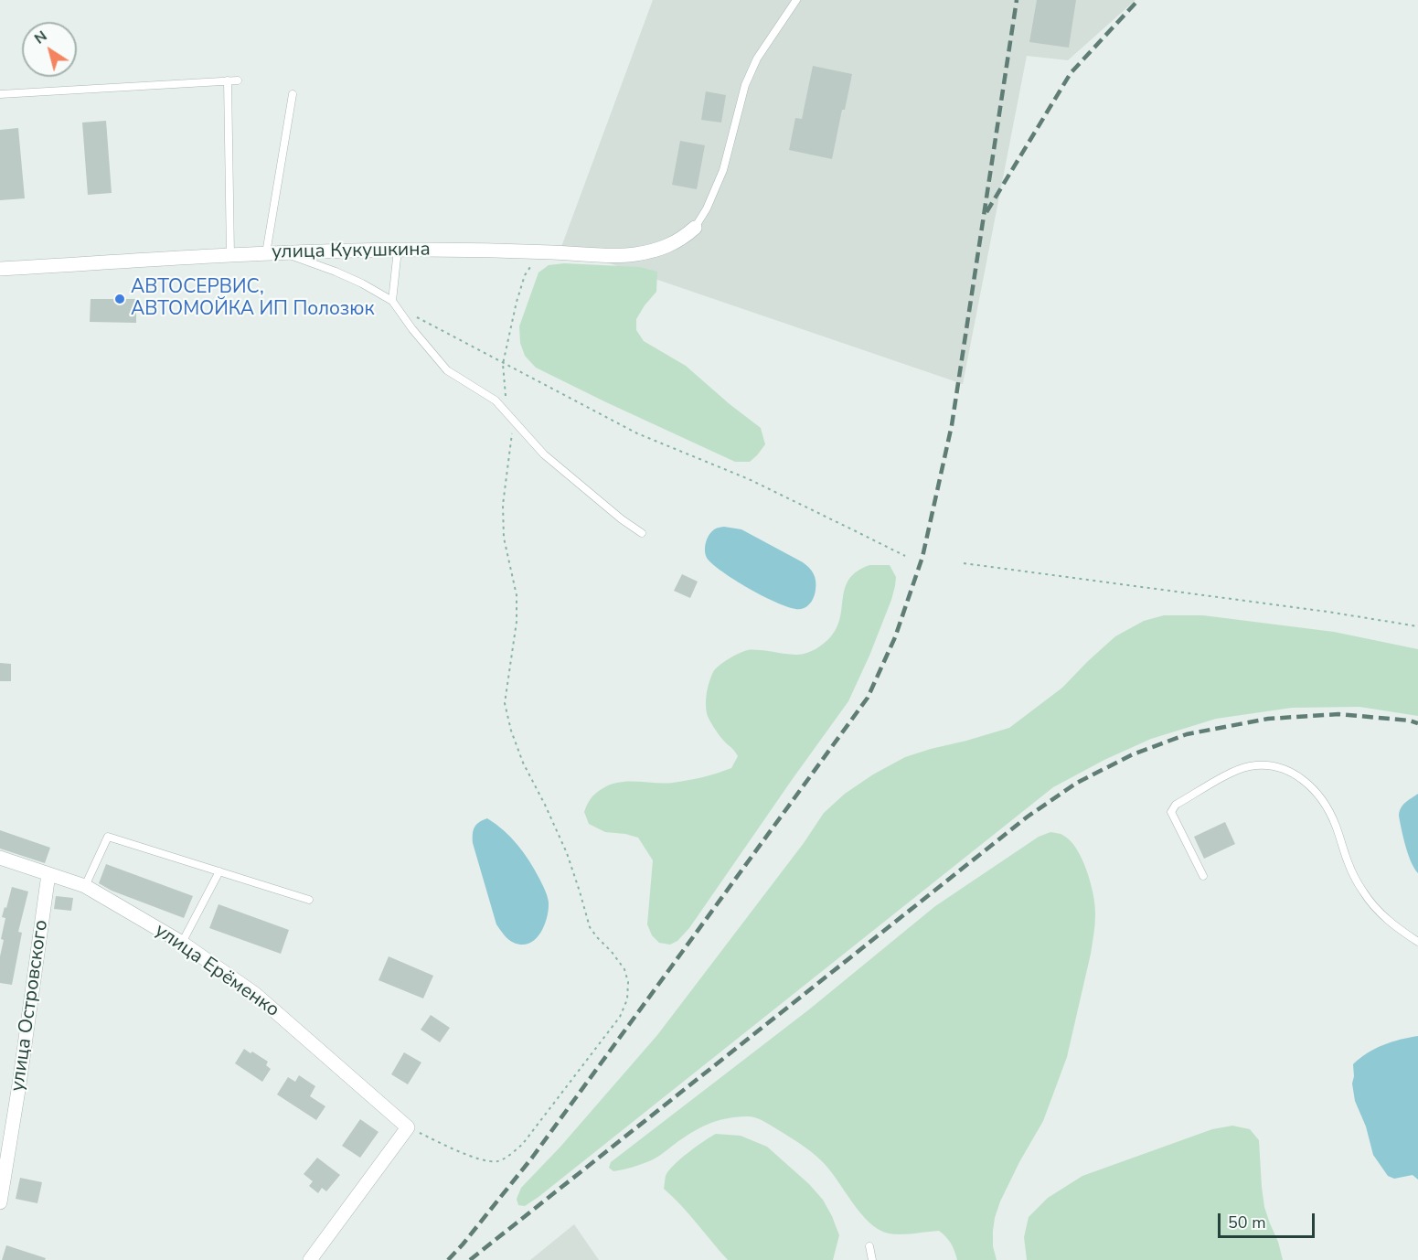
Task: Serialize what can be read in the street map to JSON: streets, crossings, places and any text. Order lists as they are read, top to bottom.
{
  "streets": {
    "street": ["улица Кукушкина", "улица Ерёменко", "улица Островского"]
  },
  "crossings": [
    ["улица Ерёменко", "улица Островского"]
  ],
  "places": ["АВТОСЕРВИС, АВТОМОЙКА ИП Полозюк"],
  "scale_bar": "50 m",
  "north": "top left"
}
